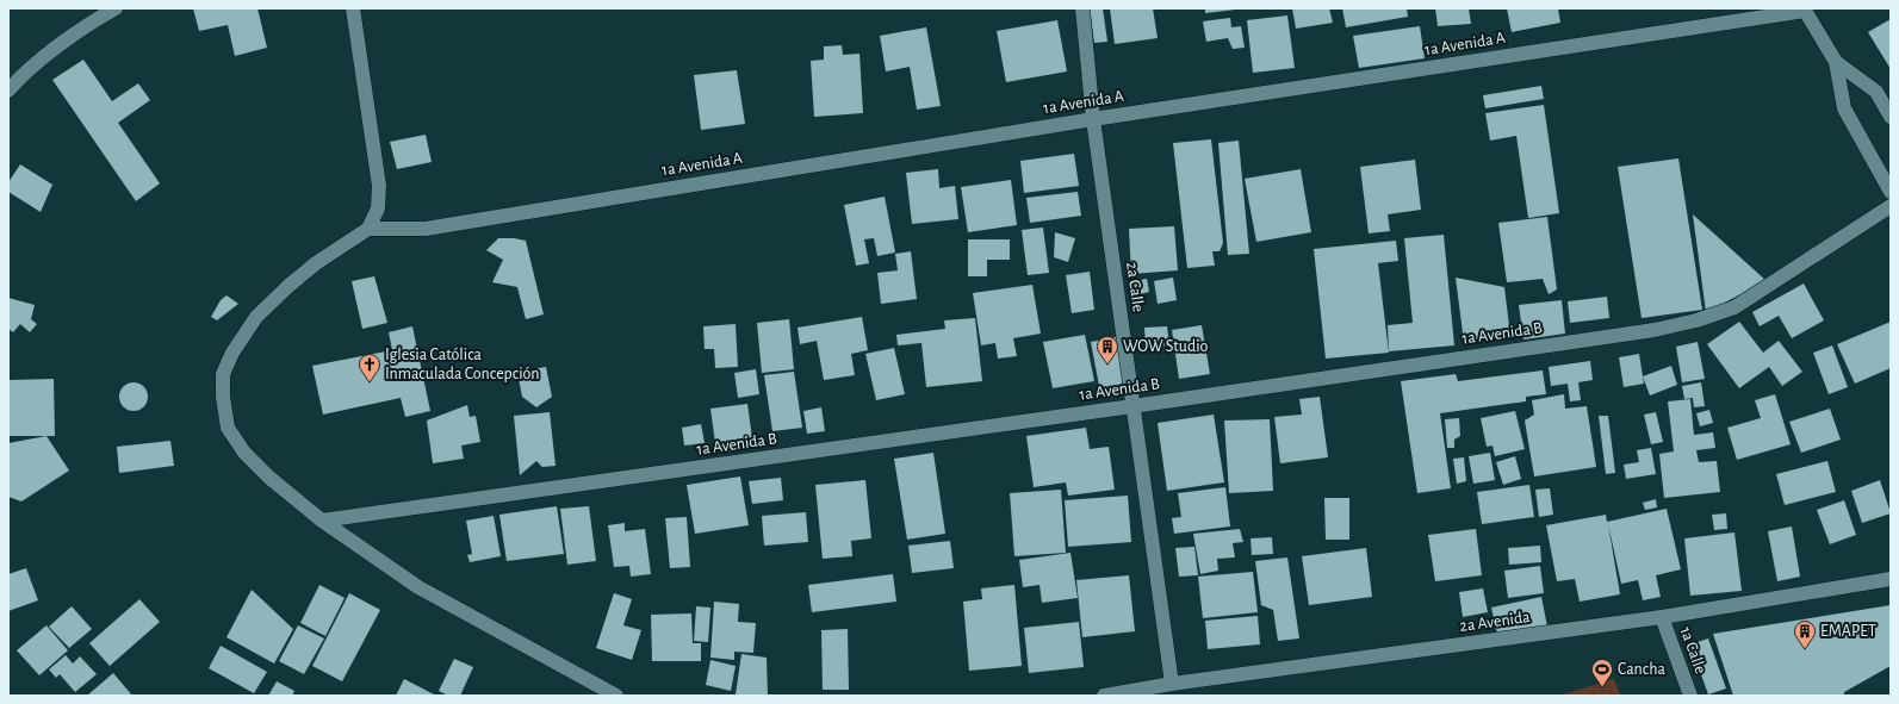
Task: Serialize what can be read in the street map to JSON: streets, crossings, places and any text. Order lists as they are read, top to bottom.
{
  "streets": {
    "street": [
      "1a Avenida A",
      "2a Calle",
      "1a Avenida B",
      "2a Avenida",
      "1a Calle"
    ]
  },
  "crossings": [
    ["1a Avenida A", "2a Calle"],
    ["2a Calle", "1a Avenida B"],
    ["2a Calle", "2a Avenida"],
    ["2a Avenida", "1a Calle"]
  ],
  "places": {
    "building": ["WOW Studio", "EMAPET"],
    "church": ["Iglesia Católica Inmaculada Concepción"],
    "sports": ["Cancha"]
  }
}
